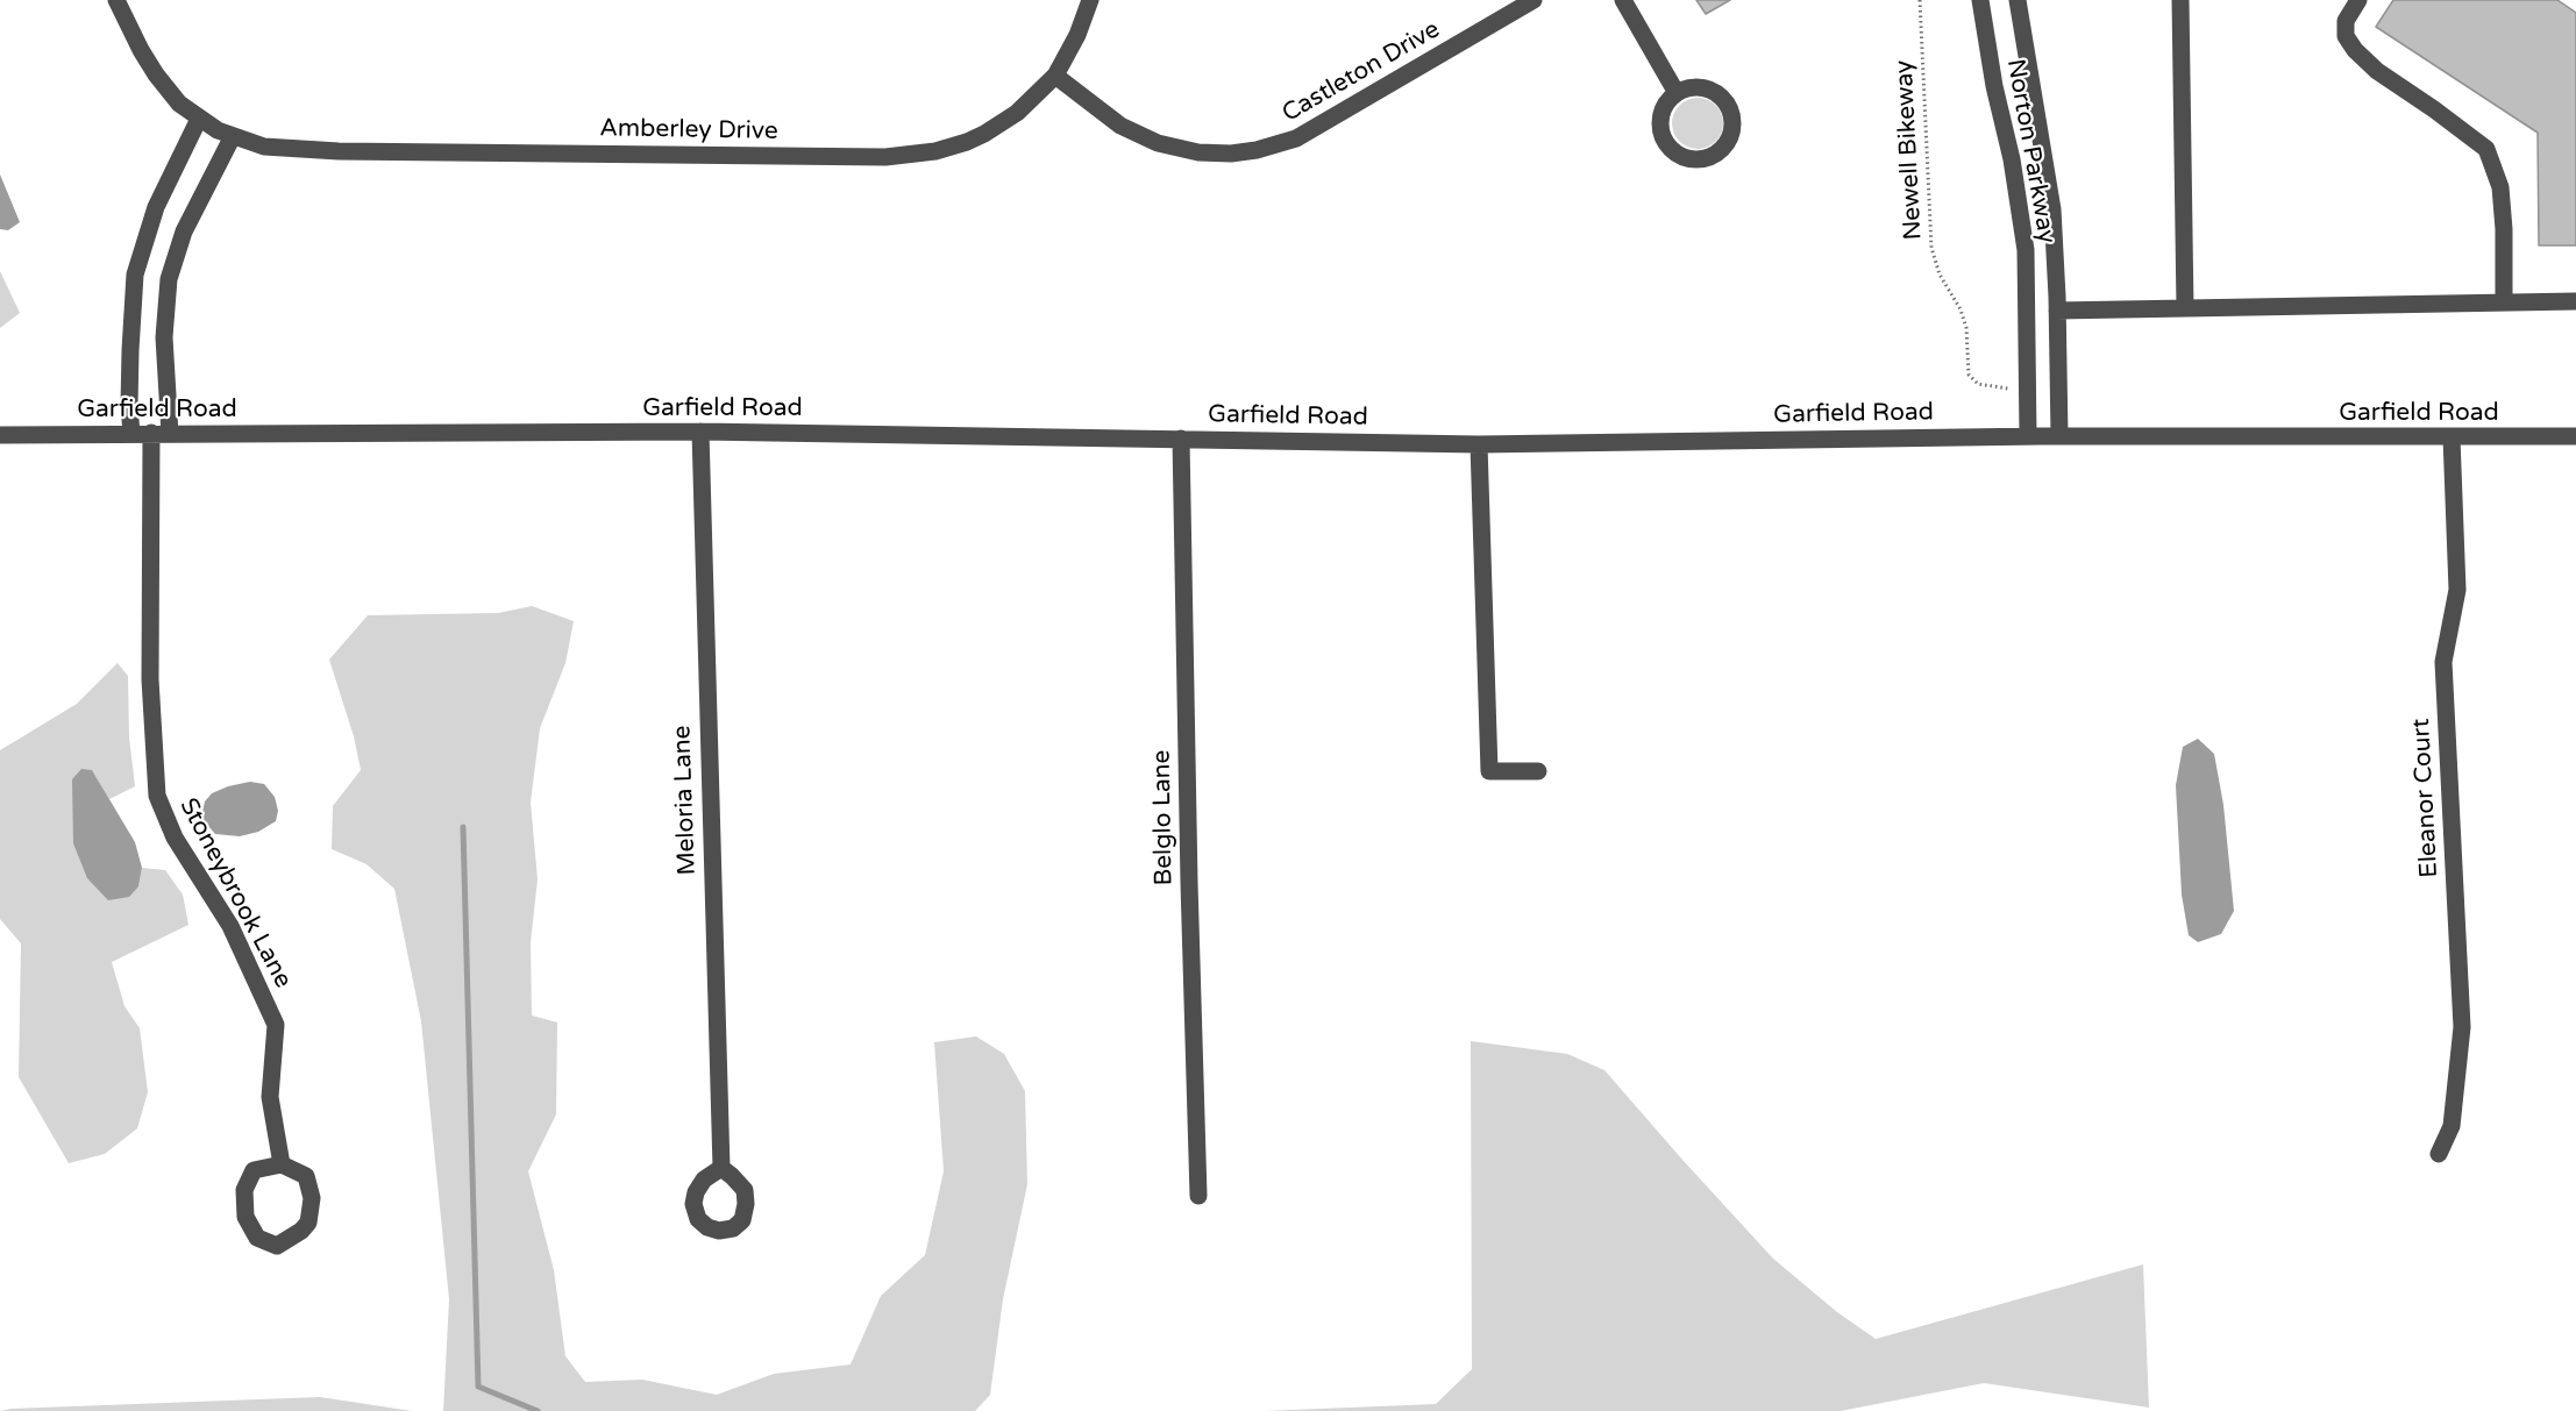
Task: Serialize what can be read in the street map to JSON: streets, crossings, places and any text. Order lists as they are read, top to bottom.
{
  "streets": {
    "street": [
      "Castleton Drive",
      "Amberley Drive",
      "Norton Parkway",
      "Garfield Road",
      "Eleanor Court",
      "Meloria Lane",
      "Belglo Lane",
      "Stoneybrook Lane"
    ],
    "path": ["Newell Bikeway"]
  },
  "crossings": [
    ["Castleton Drive", "Amberley Drive"],
    ["Norton Parkway", "Garfield Road"],
    ["Garfield Road", "Eleanor Court"],
    ["Garfield Road", "Meloria Lane"],
    ["Garfield Road", "Belglo Lane"],
    ["Garfield Road", "Stoneybrook Lane"]
  ]
}
